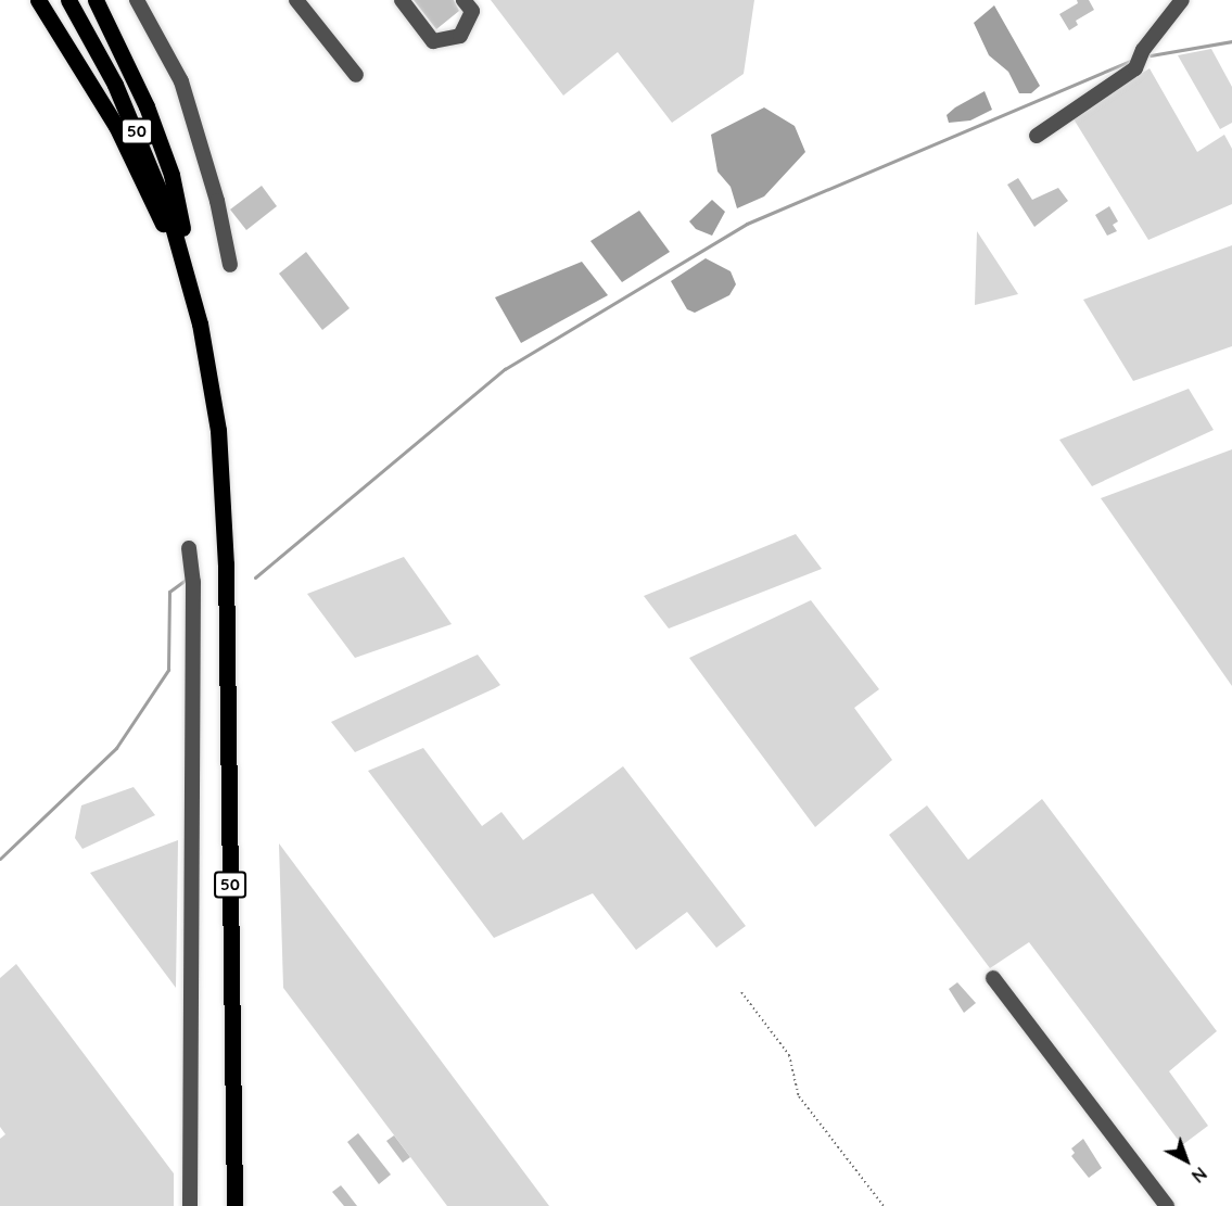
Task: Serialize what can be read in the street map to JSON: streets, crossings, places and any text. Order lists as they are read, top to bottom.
{
  "streets": {
    "main road": ["50"]
  },
  "north": "bottom right"
}
